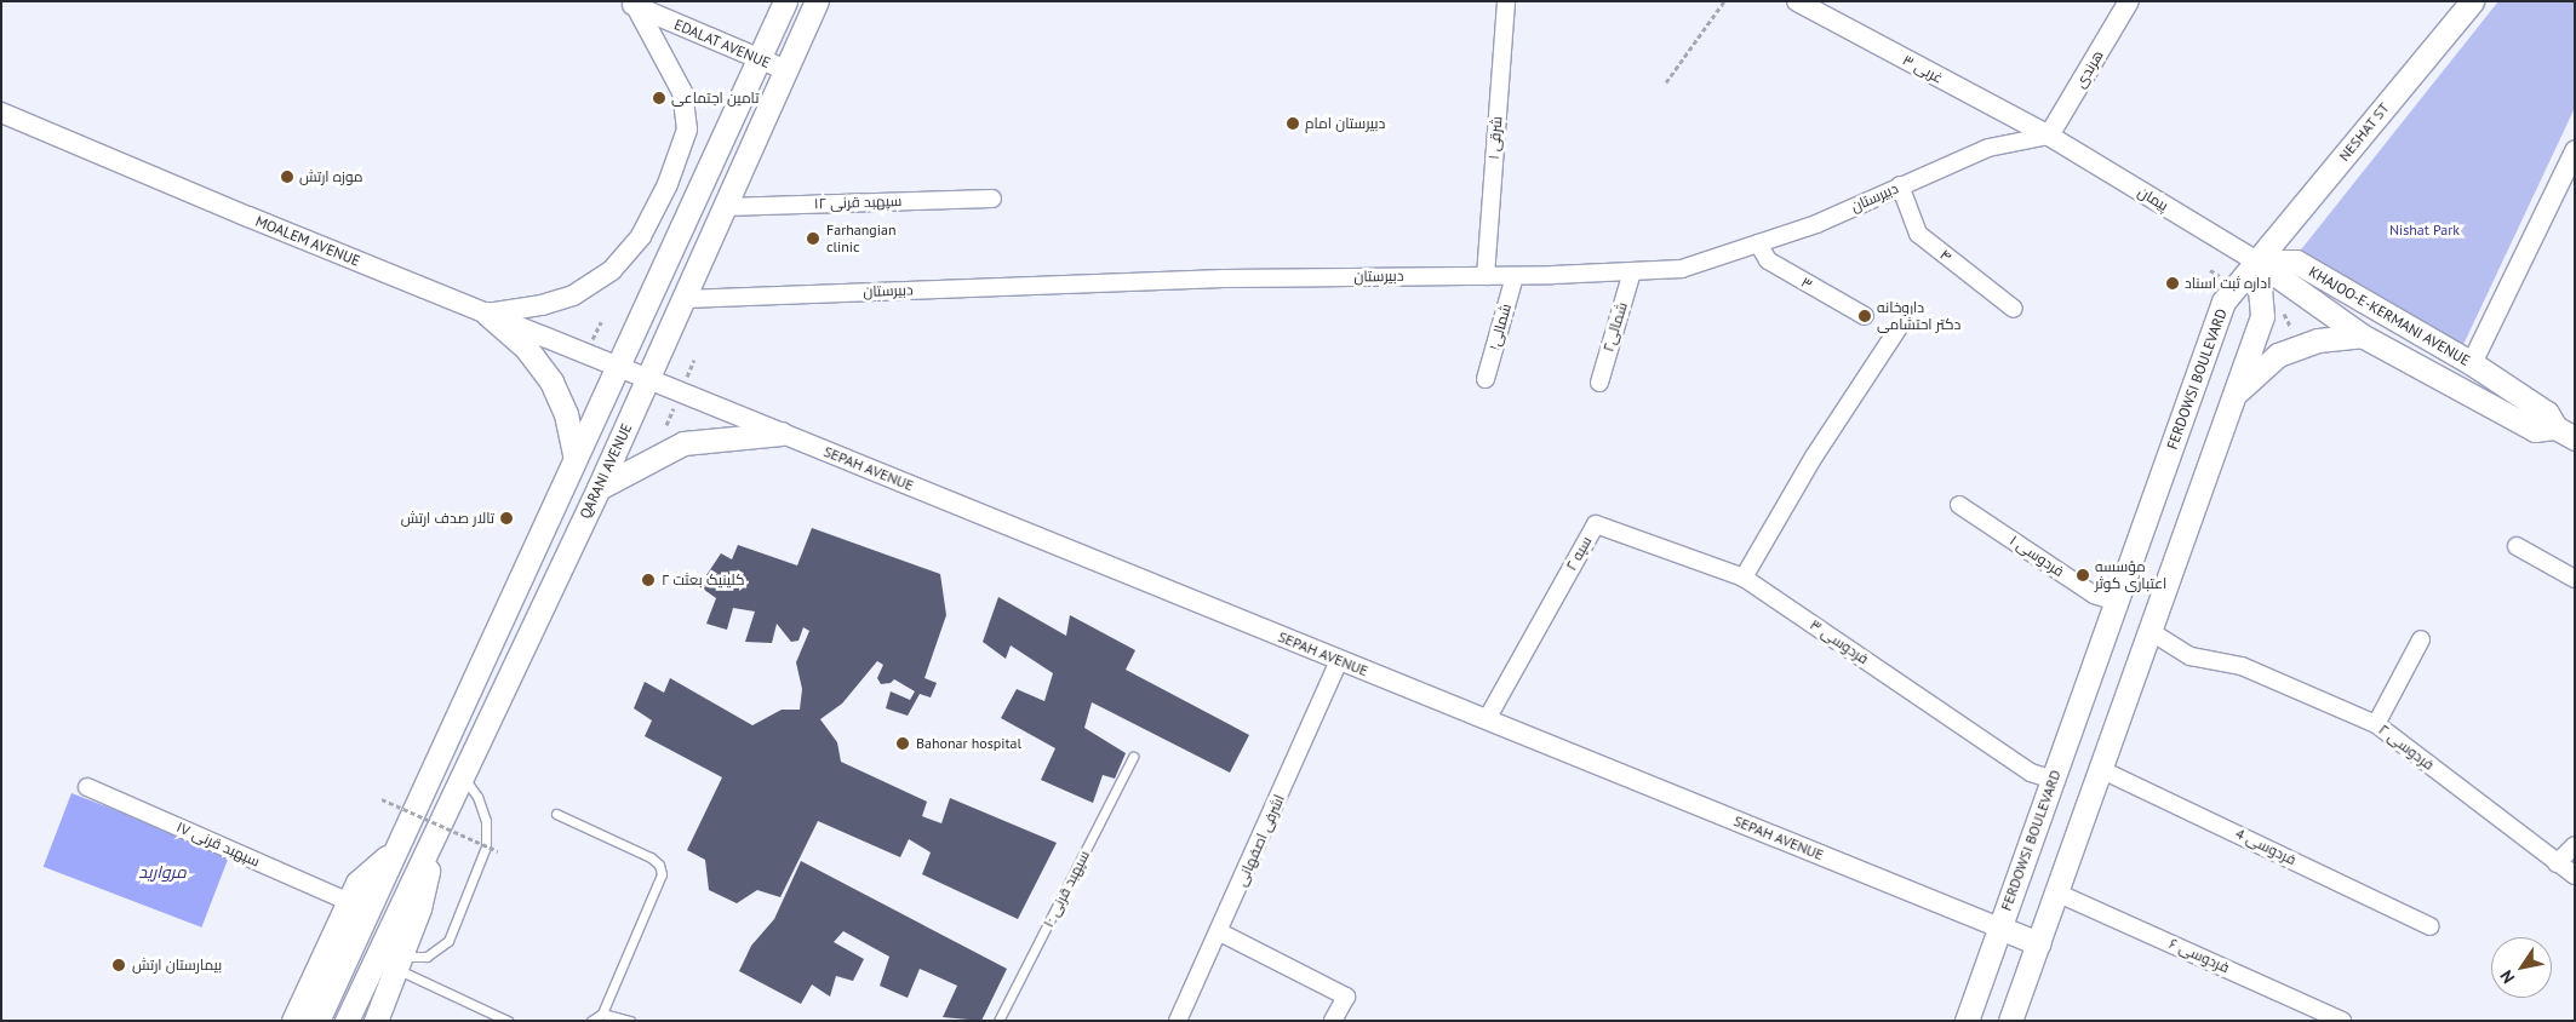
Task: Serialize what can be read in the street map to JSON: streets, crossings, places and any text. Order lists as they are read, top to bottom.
{
  "streets": {
    "main road": [
      "NESHAT ST",
      "KHAJOO-E-KERMANI AVENUE",
      "FERDOWSI BOULEVARD",
      "QARANI AVENUE"
    ],
    "street": [
      "EDALAT AVENUE",
      "۳ غربی",
      "هرندی",
      "شرقی ۱",
      "دبیرستان",
      "پیمان",
      "سپهبد قرنی ۱۲",
      "MOALEM AVENUE",
      "۴",
      "۳",
      "شمالی۱",
      "شمالی۲",
      "SEPAH AVENUE",
      "سپه ۲",
      "فردوسی ۱",
      "فردوسی ۳",
      "فردوسی ۲",
      "اشرفی اصفهانی",
      "سپهبد قرنی ۱۷",
      "فردوسی 4",
      "فردوسی ۶"
    ],
    "lane": ["سپهبد قرنی ۱۰"]
  },
  "crossings": [
    ["EDALAT AVENUE", "QARANI AVENUE"],
    ["۳ غربی", "هرندی"],
    ["۳ غربی", "دبیرستان"],
    ["۳ غربی", "پیمان"],
    ["هرندی", "دبیرستان"],
    ["هرندی", "پیمان"],
    ["NESHAT ST", "پیمان"],
    ["NESHAT ST", "KHAJOO-E-KERMANI AVENUE"],
    ["NESHAT ST", "FERDOWSI BOULEVARD"],
    ["شرقی ۱", "دبیرستان"],
    ["دبیرستان", "پیمان"],
    ["دبیرستان", "۴"],
    ["دبیرستان", "۳"],
    ["دبیرستان", "شمالی۱"],
    ["دبیرستان", "شمالی۲"],
    ["دبیرستان", "QARANI AVENUE"],
    ["پیمان", "KHAJOO-E-KERMANI AVENUE"],
    ["پیمان", "FERDOWSI BOULEVARD"],
    ["سپهبد قرنی ۱۲", "QARANI AVENUE"],
    ["MOALEM AVENUE", "SEPAH AVENUE"],
    ["MOALEM AVENUE", "QARANI AVENUE"],
    ["KHAJOO-E-KERMANI AVENUE", "FERDOWSI BOULEVARD"],
    ["FERDOWSI BOULEVARD", "SEPAH AVENUE"],
    ["FERDOWSI BOULEVARD", "فردوسی ۱"],
    ["FERDOWSI BOULEVARD", "فردوسی ۳"],
    ["SEPAH AVENUE", "QARANI AVENUE"],
    ["SEPAH AVENUE", "سپه ۲"],
    ["SEPAH AVENUE", "اشرفی اصفهانی"],
    ["سپه ۲", "فردوسی ۳"]
  ],
  "water": ["مروارید"],
  "parks": ["Nishat Park"],
  "places": [
    "تامین اجتماعی",
    "دبیرستان امام",
    "موزه ارتش",
    "Farhangian clinic",
    "اداره ثبت اسناد",
    "داروخانه دکتر احتشامی",
    "تالار صدف ارتش",
    "مؤسسه اعتباری کوثر",
    "کلینیک بعثت ۲",
    "Bahonar hospital",
    "بیمارستان ارتش"
  ],
  "north": "bottom left"
}
